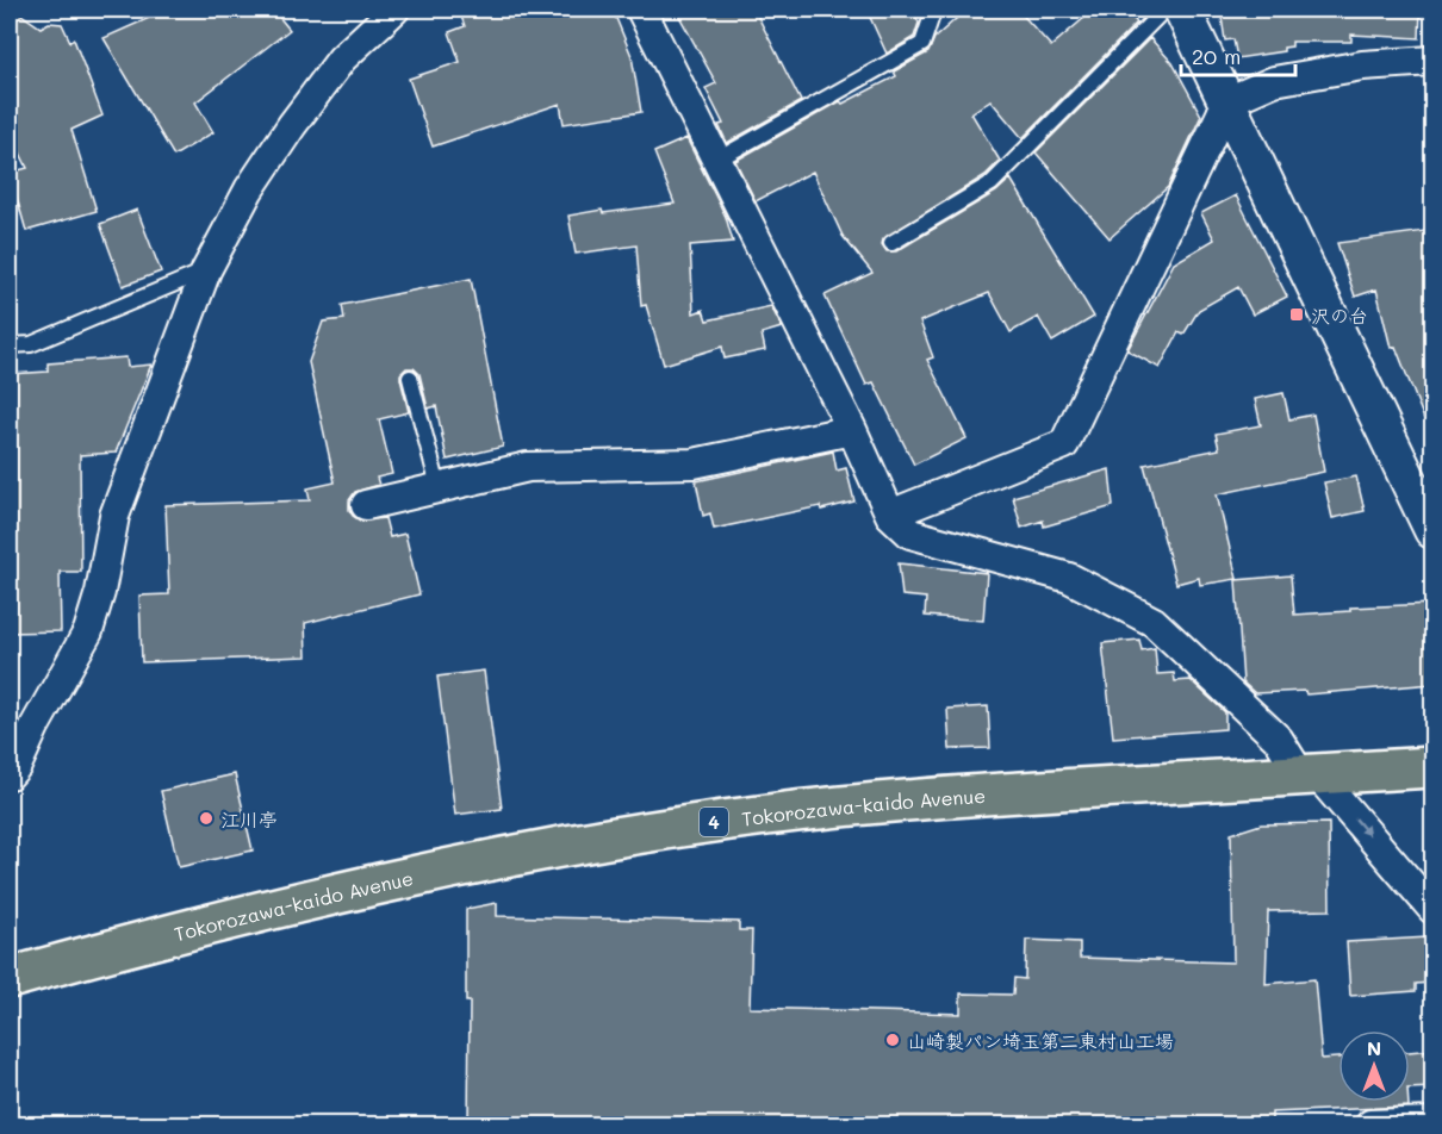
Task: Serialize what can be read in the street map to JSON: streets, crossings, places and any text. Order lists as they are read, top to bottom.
{
  "streets": {
    "main road": ["Tokorozawa-kaido Avenue", "4"]
  },
  "places": {
    "transit": ["沢の台"],
    "other": ["江川亭", "山崎製パン埼玉第二東村山工場"]
  },
  "scale_bar": "20 m",
  "north": "top"
}
